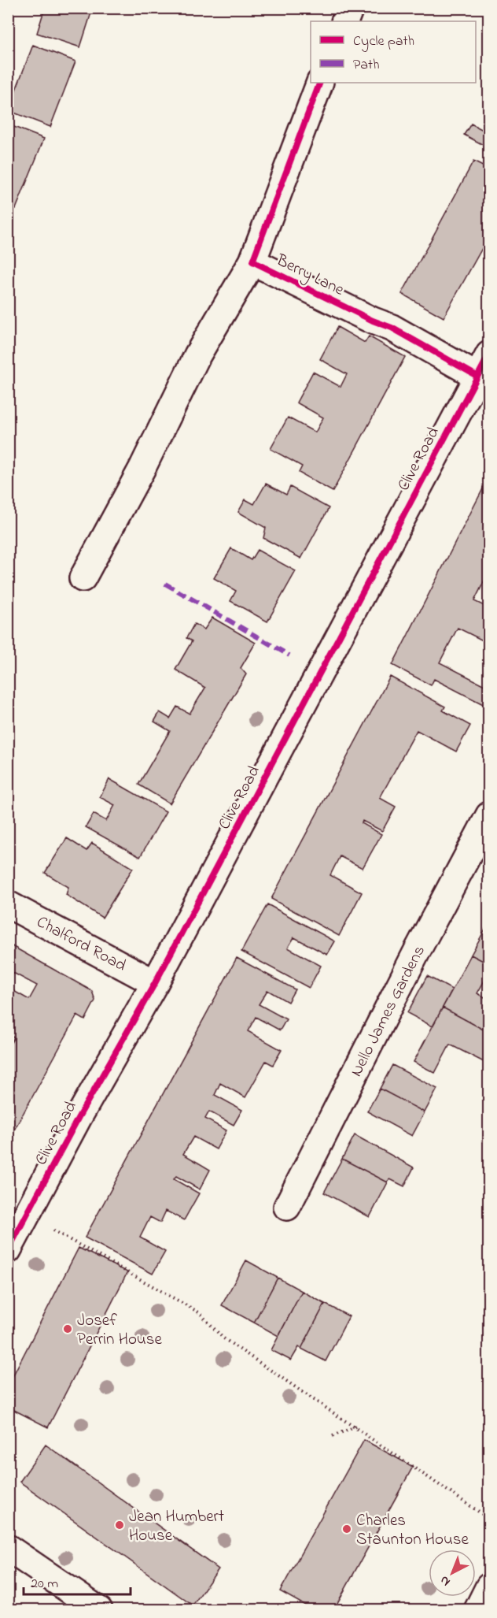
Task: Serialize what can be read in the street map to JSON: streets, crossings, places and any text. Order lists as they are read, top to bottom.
{
  "streets": {
    "street": [
      "Berry Lane",
      "Clive Road",
      "Chalford Road",
      "Nello James Gardens"
    ]
  },
  "crossings": [
    ["Berry Lane", "Clive Road"],
    ["Clive Road", "Chalford Road"]
  ],
  "places": ["Josef Perrin House", "Jean Humbert House", "Charles Staunton House"],
  "legend": ["Cycle path", "Path"],
  "scale_bar": "20 m",
  "north": "bottom left"
}
